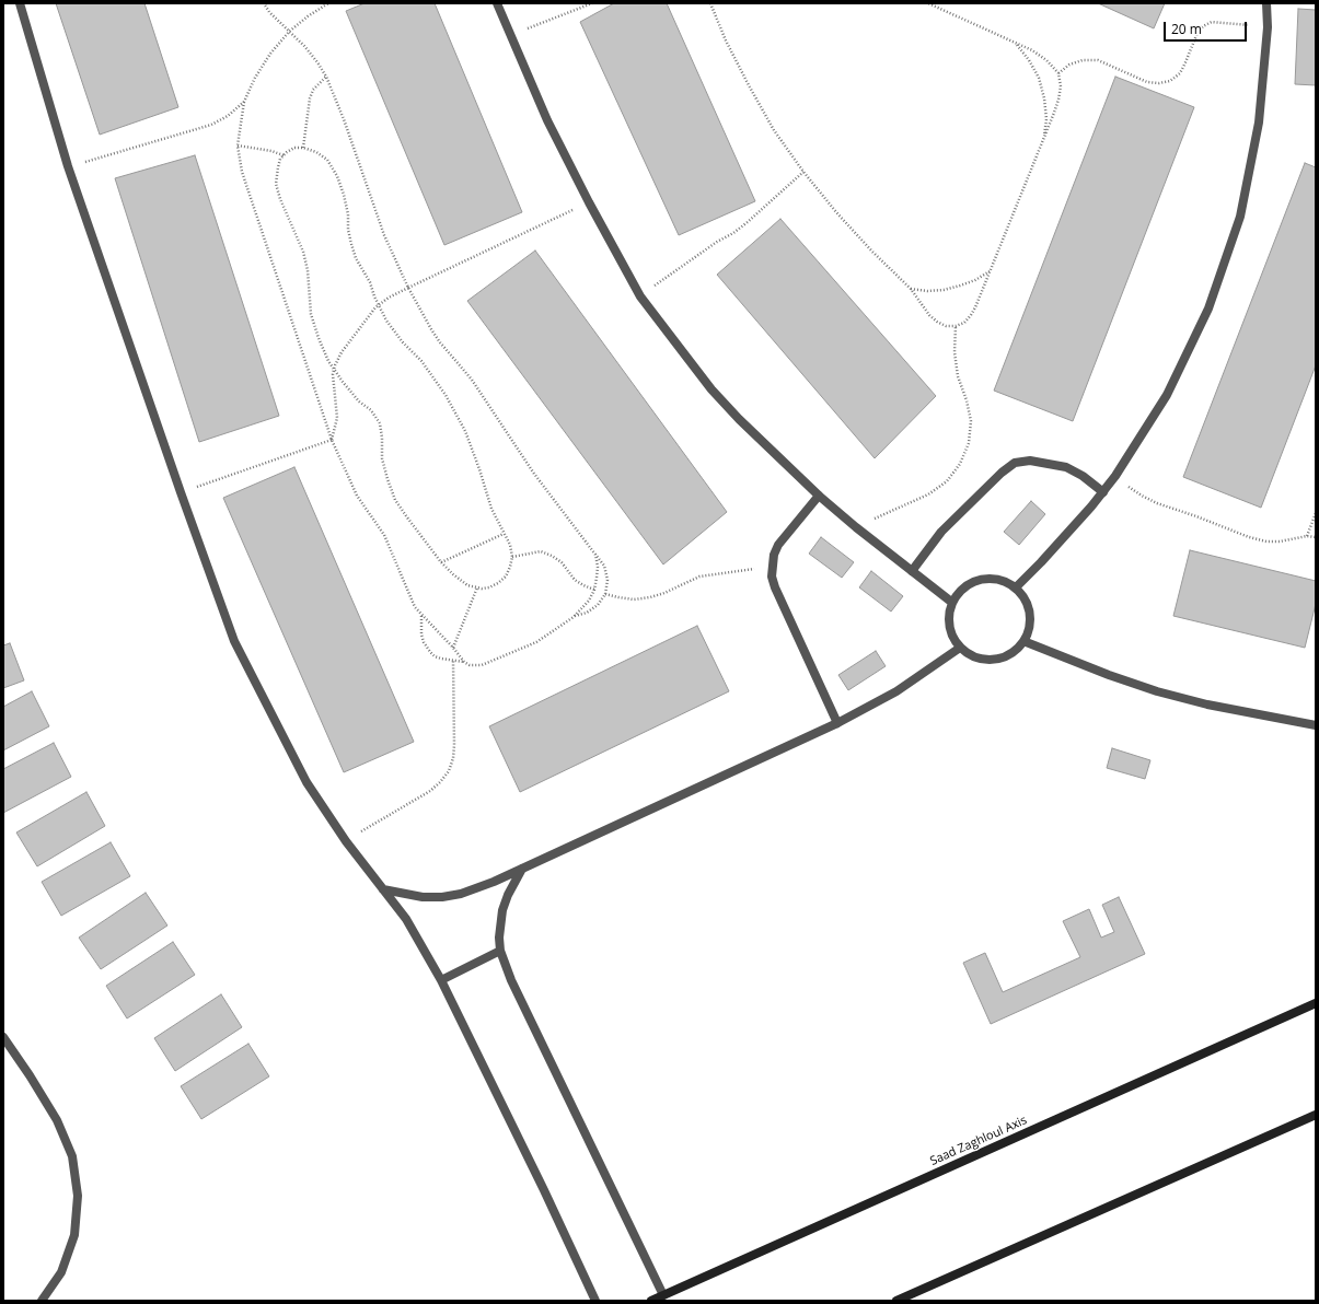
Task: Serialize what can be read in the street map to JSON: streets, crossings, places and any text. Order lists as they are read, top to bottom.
{
  "streets": {
    "main road": ["Saad Zaghloul Axis"]
  },
  "scale_bar": "20 m"
}
